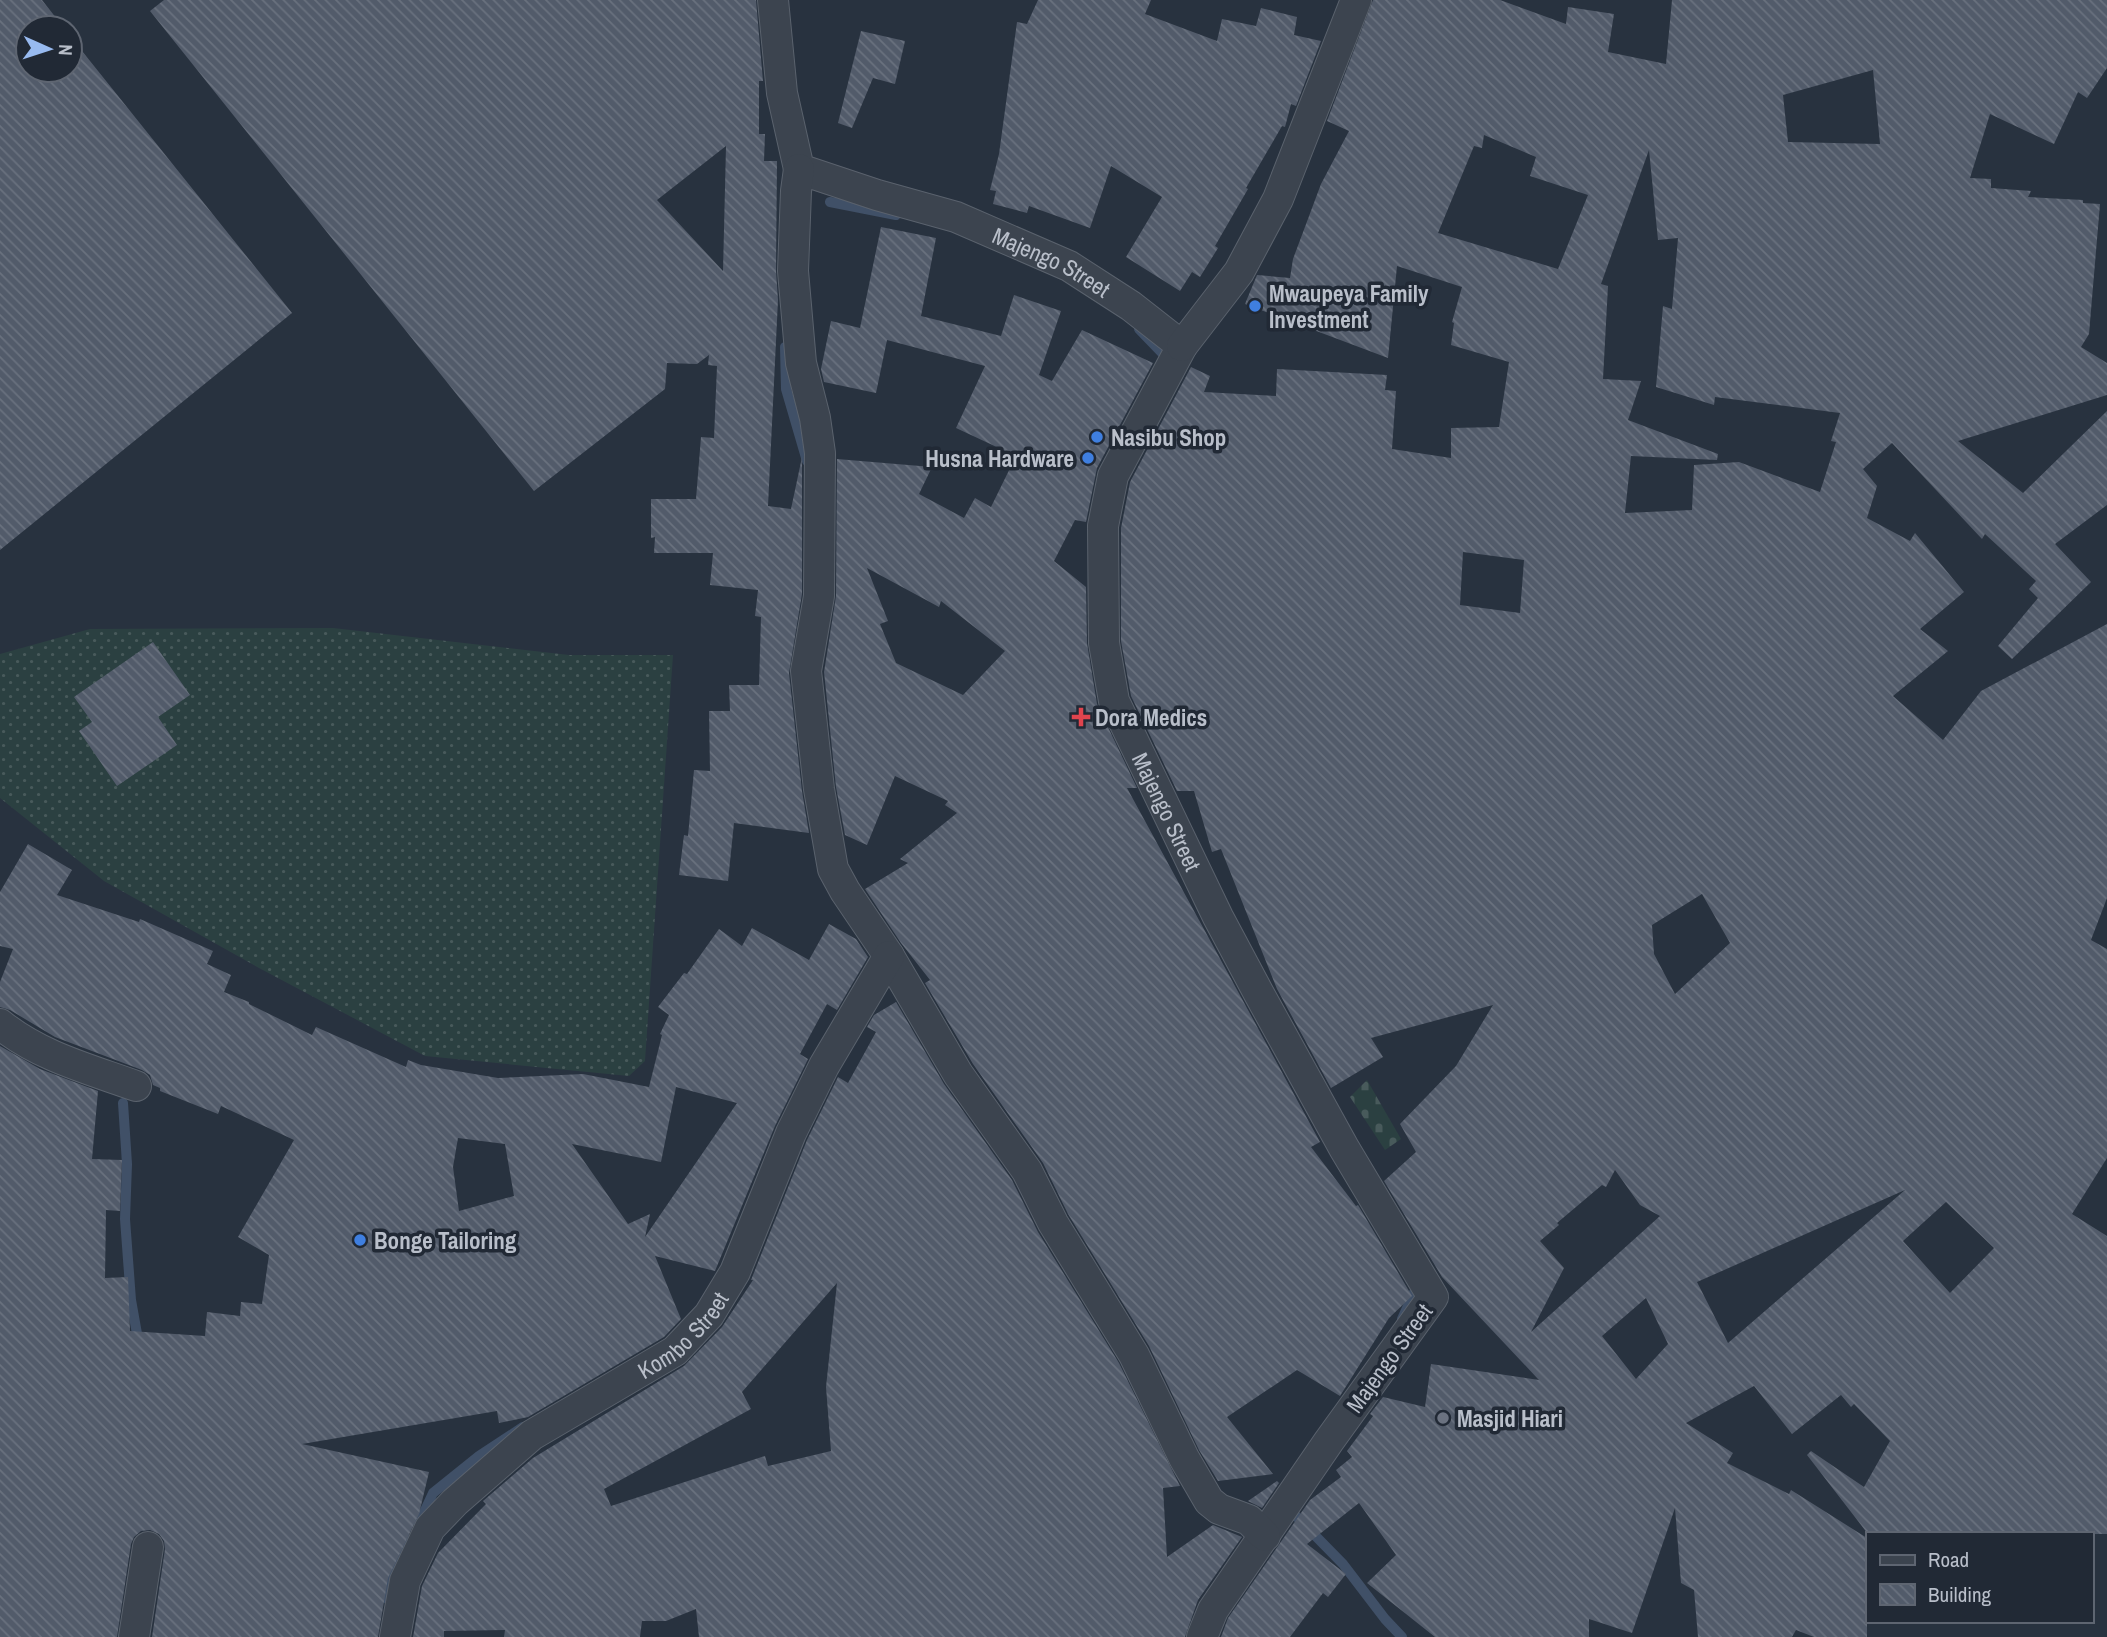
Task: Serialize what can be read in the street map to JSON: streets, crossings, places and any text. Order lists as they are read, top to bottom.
{
  "streets": {
    "street": ["Majengo Street", "Kombo Street"]
  },
  "places": {
    "other": [
      "Mwaupeya Family Investment",
      "Nasibu Shop",
      "Husna Hardware",
      "Bonge Tailoring",
      "Masjid Hiari"
    ],
    "health": ["Dora Medics"]
  },
  "legend": ["Road", "Building"],
  "north": "right"
}
